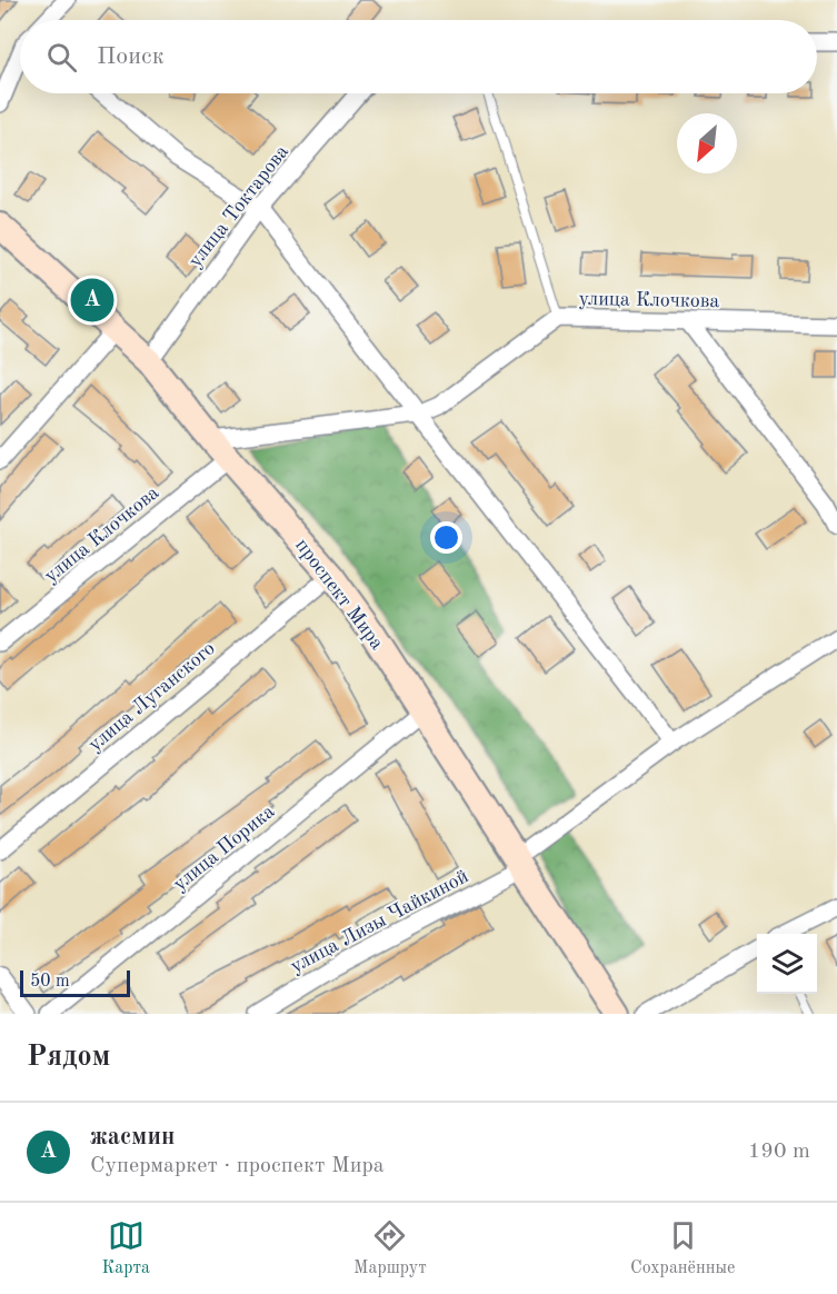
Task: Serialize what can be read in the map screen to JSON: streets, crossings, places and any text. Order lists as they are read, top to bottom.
{
  "streets": {
    "main road": ["проспект Мира"],
    "street": [
      "улица Токтарова",
      "улица Клочкова",
      "улица Луганского",
      "улица Порика",
      "улица Лизы Чайкиной"
    ]
  },
  "crossings": [
    ["улица Токтарова", "проспект Мира"],
    ["улица Клочкова", "проспект Мира"],
    ["проспект Мира", "улица Луганского"],
    ["проспект Мира", "улица Порика"],
    ["проспект Мира", "улица Лизы Чайкиной"]
  ],
  "scale_bar": "50 m",
  "north": "bottom left",
  "page": {
    "search": "Поиск",
    "pins": "A",
    "scale": "50 m",
    "heading": "Рядом",
    "list": [
      {
        "mark": "A",
        "name": "жасмин",
        "note": "Супермаркет · проспект Мира",
        "value": "190 m"
      }
    ],
    "nav": ["Карта", "Маршрут", "Сохранённые"]
  }
}
